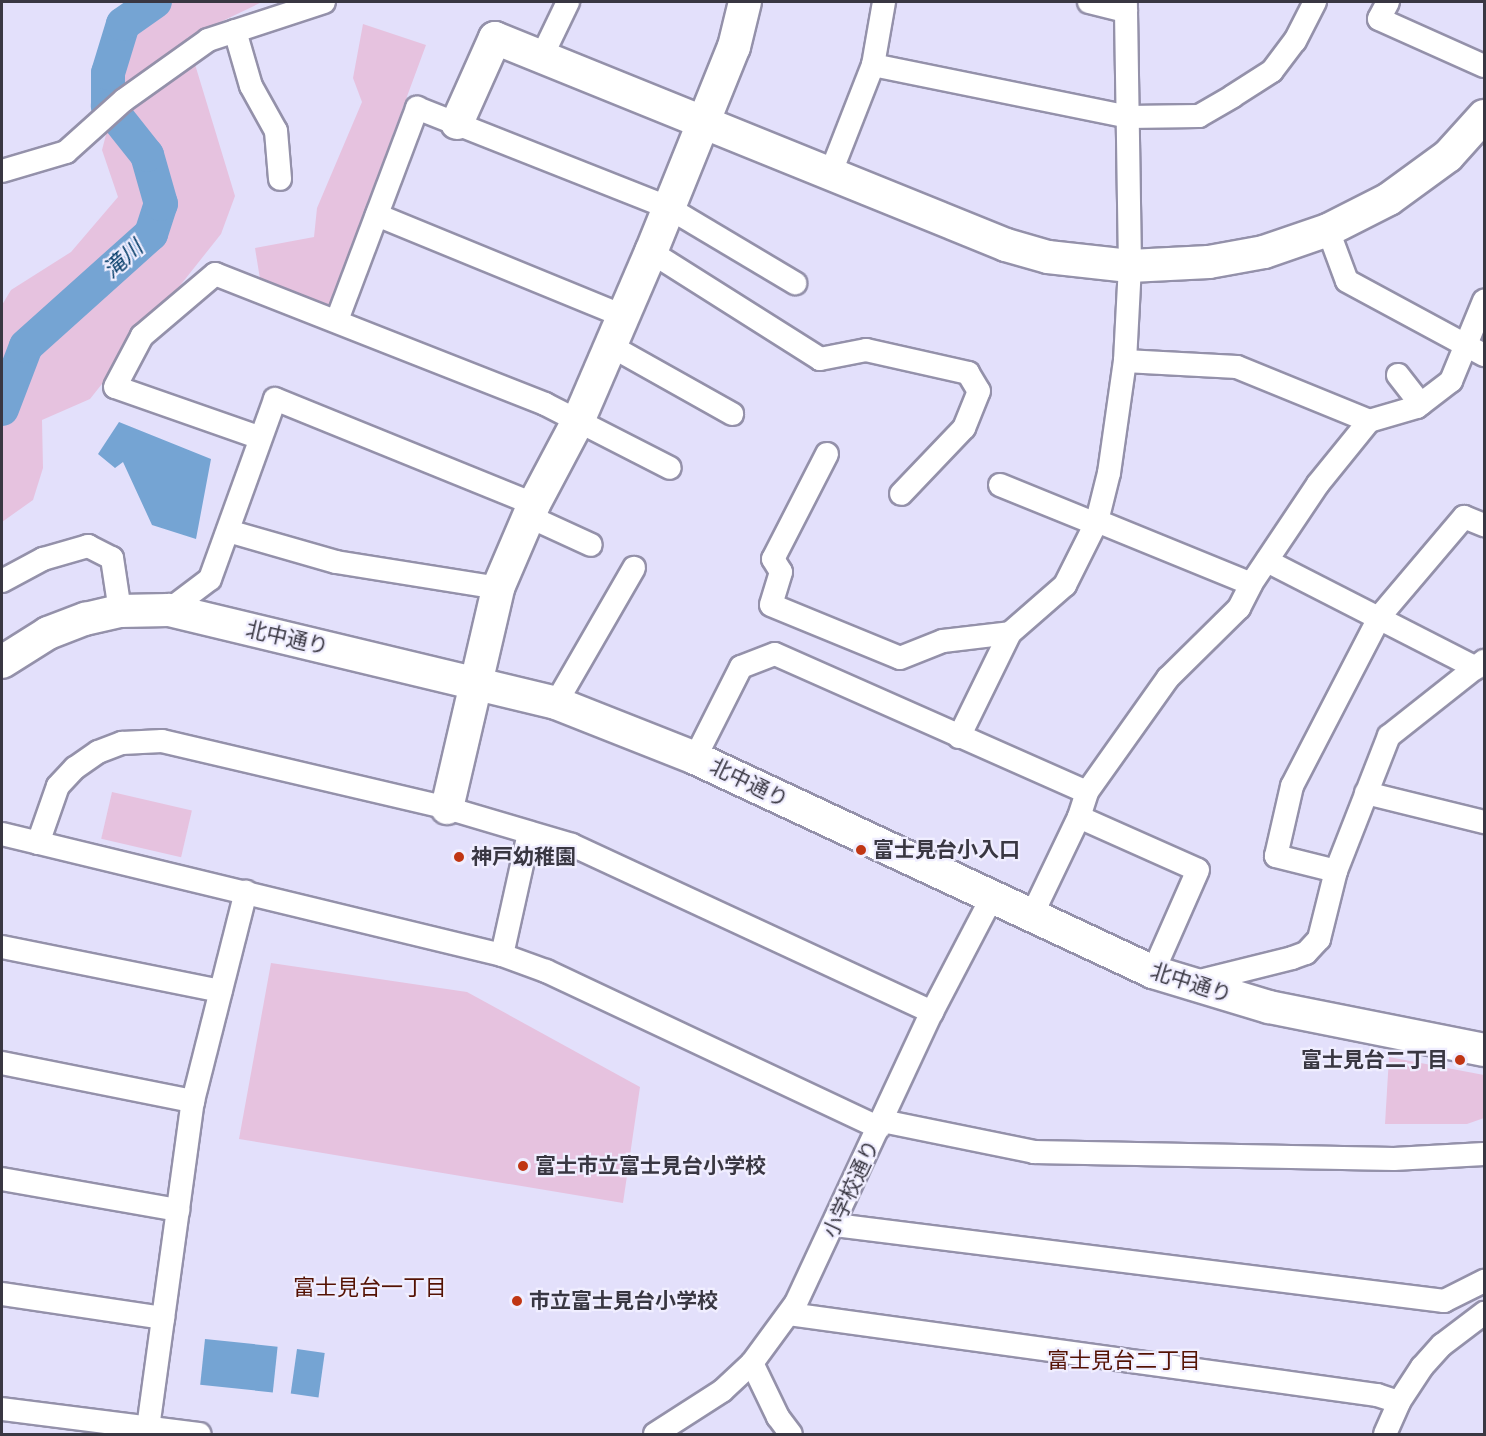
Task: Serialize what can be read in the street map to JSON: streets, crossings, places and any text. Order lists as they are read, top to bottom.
{
  "streets": {
    "street": ["北中通り", "小学校通り"]
  },
  "crossings": [
    ["北中通り", "小学校通り"]
  ],
  "districts": ["富士見台一丁目", "富士見台二丁目"],
  "water": ["滝川"],
  "places": [
    "富士見台小入口",
    "神戸幼稚園",
    "富士見台二丁目",
    "富士市立富士見台小学校",
    "市立富士見台小学校"
  ]
}
